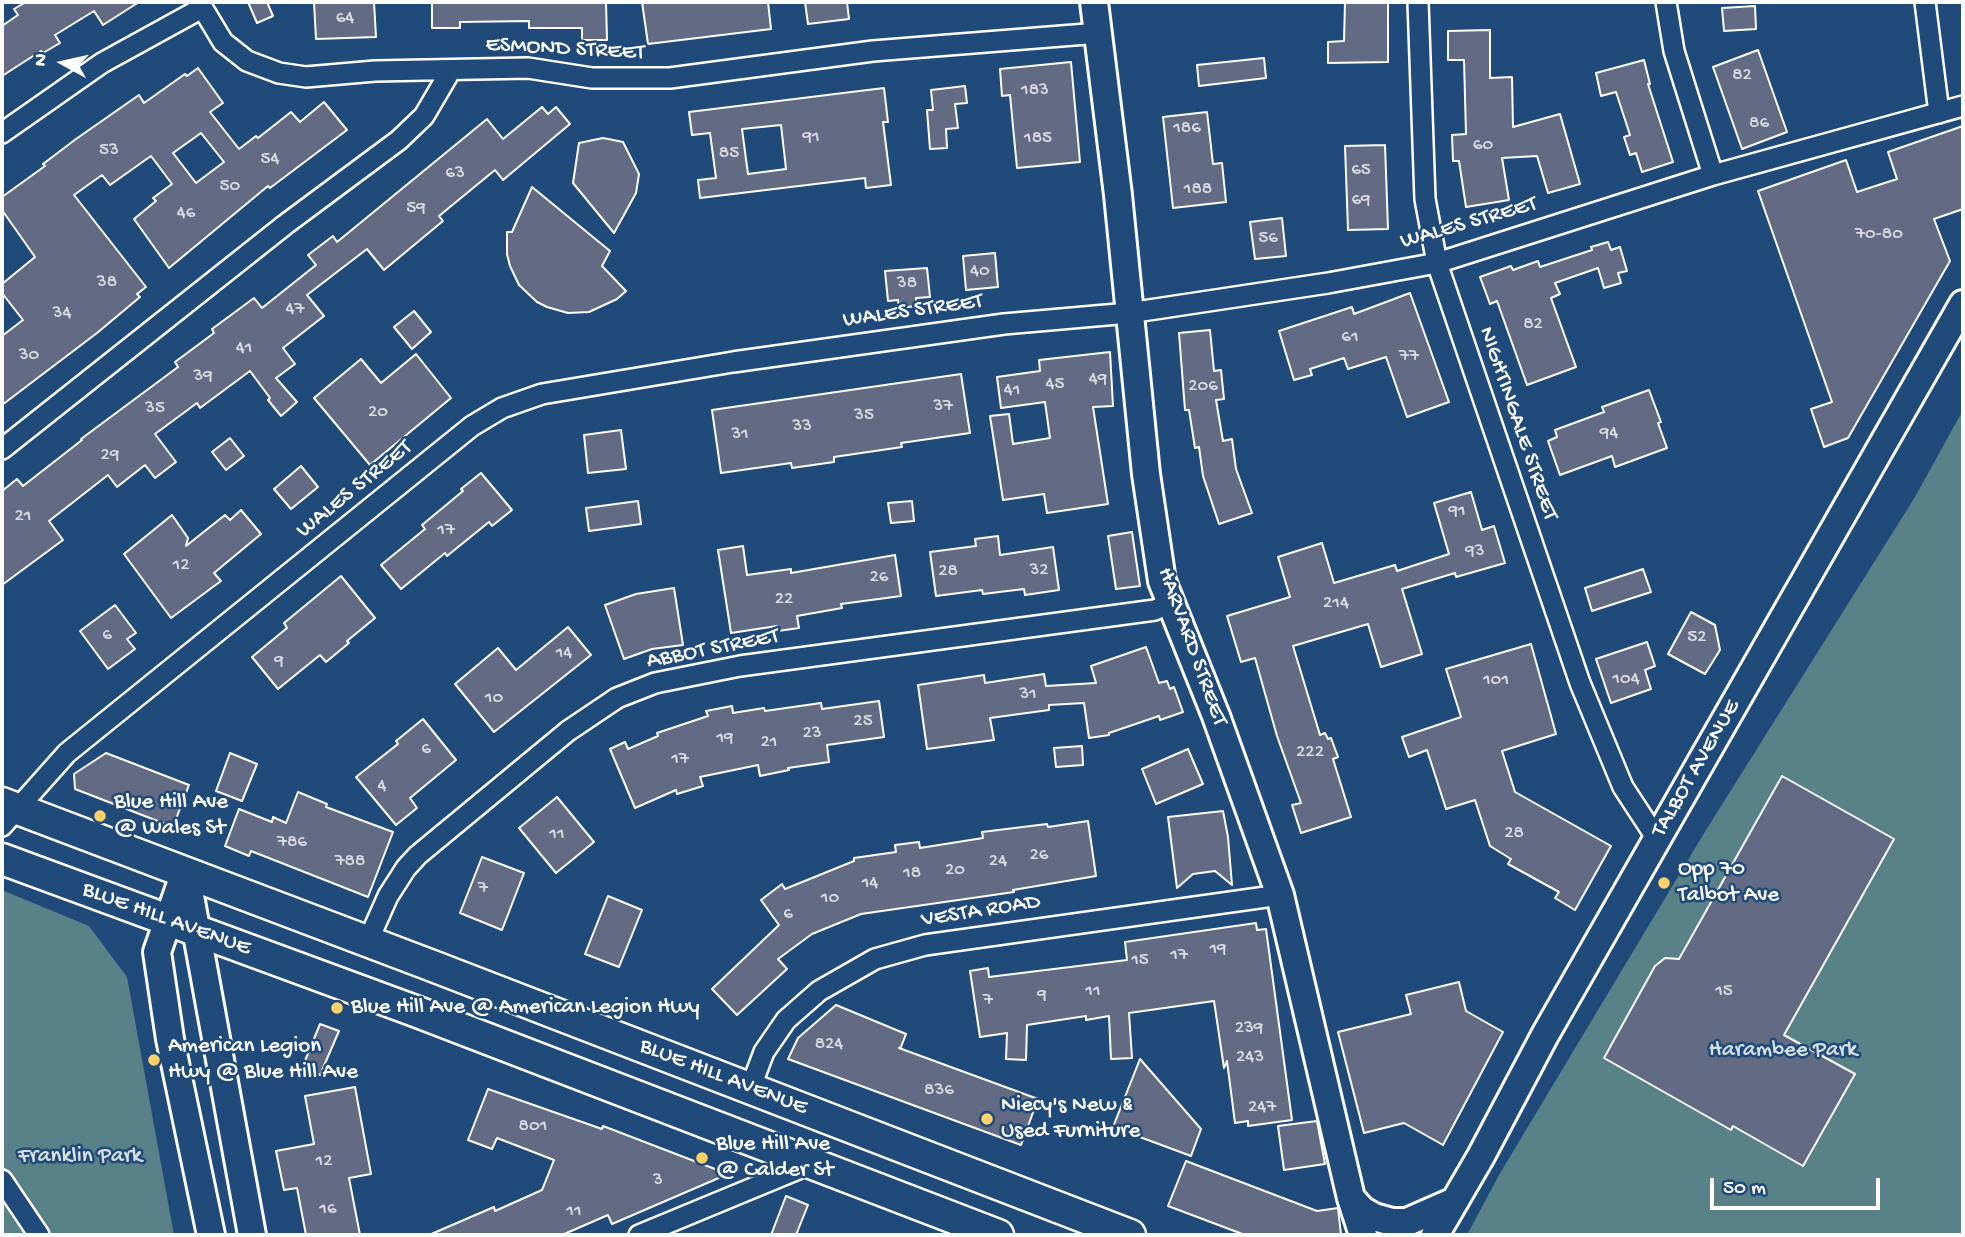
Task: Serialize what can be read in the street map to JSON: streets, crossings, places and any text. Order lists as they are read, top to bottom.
{
  "streets": {
    "main road": ["HARVARD STREET", "TALBOT AVENUE", "BLUE HILL AVENUE"],
    "street": [
      "ESMOND STREET",
      "WALES STREET",
      "NIGHTINGALE STREET",
      "ABBOT STREET",
      "VESTA ROAD"
    ]
  },
  "crossings": [
    ["ESMOND STREET", "HARVARD STREET"],
    ["WALES STREET", "NIGHTINGALE STREET"],
    ["WALES STREET", "HARVARD STREET"],
    ["WALES STREET", "BLUE HILL AVENUE"],
    ["NIGHTINGALE STREET", "TALBOT AVENUE"],
    ["HARVARD STREET", "ABBOT STREET"],
    ["HARVARD STREET", "VESTA ROAD"],
    ["ABBOT STREET", "BLUE HILL AVENUE"],
    ["VESTA ROAD", "BLUE HILL AVENUE"]
  ],
  "parks": ["Harambee Park", "Franklin Park"],
  "places": [
    "Blue Hill Ave @ Wales St",
    "Opp 70 Talbot Ave",
    "Blue Hill Ave @ American Legion Hwy",
    "American Legion Hwy @ Blue Hill Ave",
    "Niecy's New & Used Furniture",
    "Blue Hill Ave @ Calder St"
  ],
  "house_numbers": [
    "64",
    "82",
    "183",
    "86",
    "186",
    "91",
    "185",
    "60",
    "53",
    "85",
    "54",
    "65",
    "63",
    "50",
    "188",
    "69",
    "59",
    "46",
    "70-80",
    "56",
    "40",
    "38",
    "38",
    "47",
    "34",
    "82",
    "61",
    "41",
    "30",
    "77",
    "39",
    "49",
    "45",
    "206",
    "41",
    "37",
    "35",
    "20",
    "35",
    "33",
    "94",
    "31",
    "29",
    "91",
    "21",
    "17",
    "93",
    "12",
    "32",
    "28",
    "26",
    "22",
    "214",
    "6",
    "52",
    "14",
    "9",
    "104",
    "101",
    "31",
    "10",
    "25",
    "23",
    "19",
    "21",
    "6",
    "222",
    "17",
    "4",
    "28",
    "11",
    "786",
    "26",
    "788",
    "24",
    "20",
    "18",
    "14",
    "7",
    "10",
    "6",
    "19",
    "17",
    "15",
    "11",
    "15",
    "9",
    "7",
    "239",
    "824",
    "243",
    "836",
    "247",
    "801",
    "12",
    "3",
    "16",
    "11"
  ],
  "scale_bar": "50 m",
  "north": "left"
}
